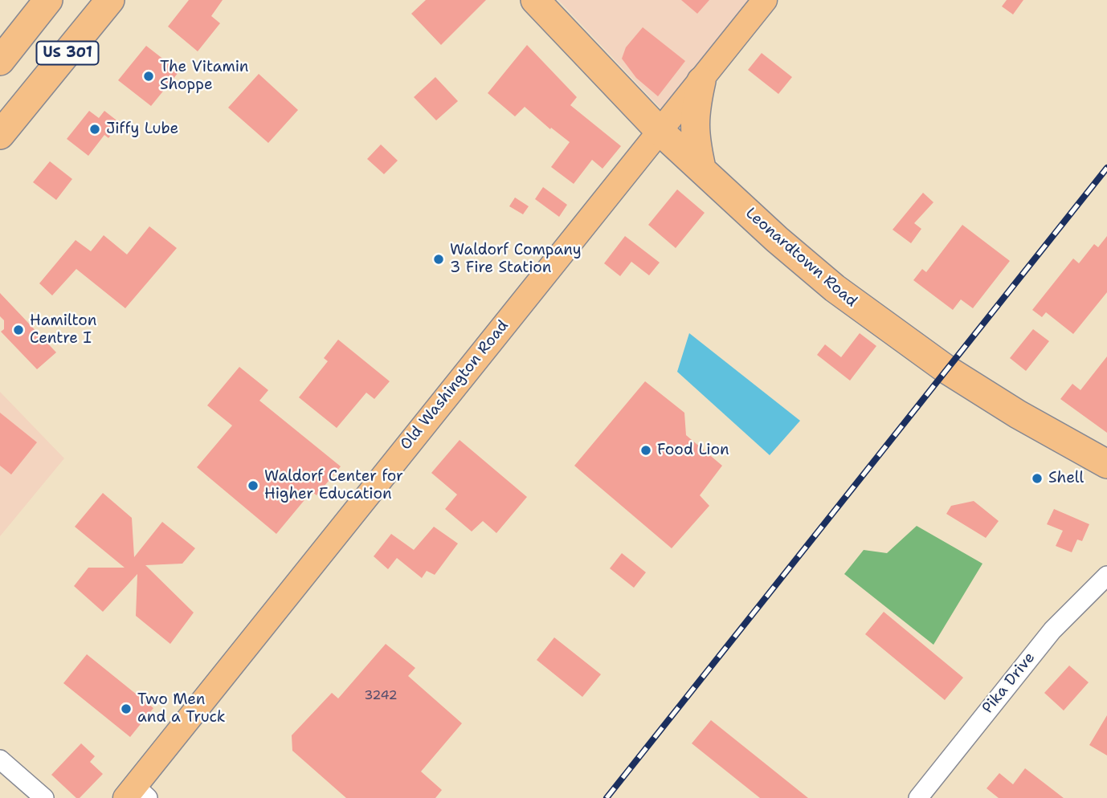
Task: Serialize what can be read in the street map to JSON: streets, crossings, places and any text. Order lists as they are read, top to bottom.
{
  "streets": {
    "highway": ["US 301", "Leonardtown Road"],
    "main road": ["Old Washington Road"],
    "street": ["Pika Drive"]
  },
  "crossings": [
    ["Leonardtown Road", "Old Washington Road"]
  ],
  "places": [
    "The Vitamin Shoppe",
    "Jiffy Lube",
    "Waldorf Company 3 Fire Station",
    "Hamilton Centre I",
    "Food Lion",
    "Shell",
    "Waldorf Center for Higher Education",
    "Two Men and a Truck"
  ],
  "house_numbers": ["3242"]
}
